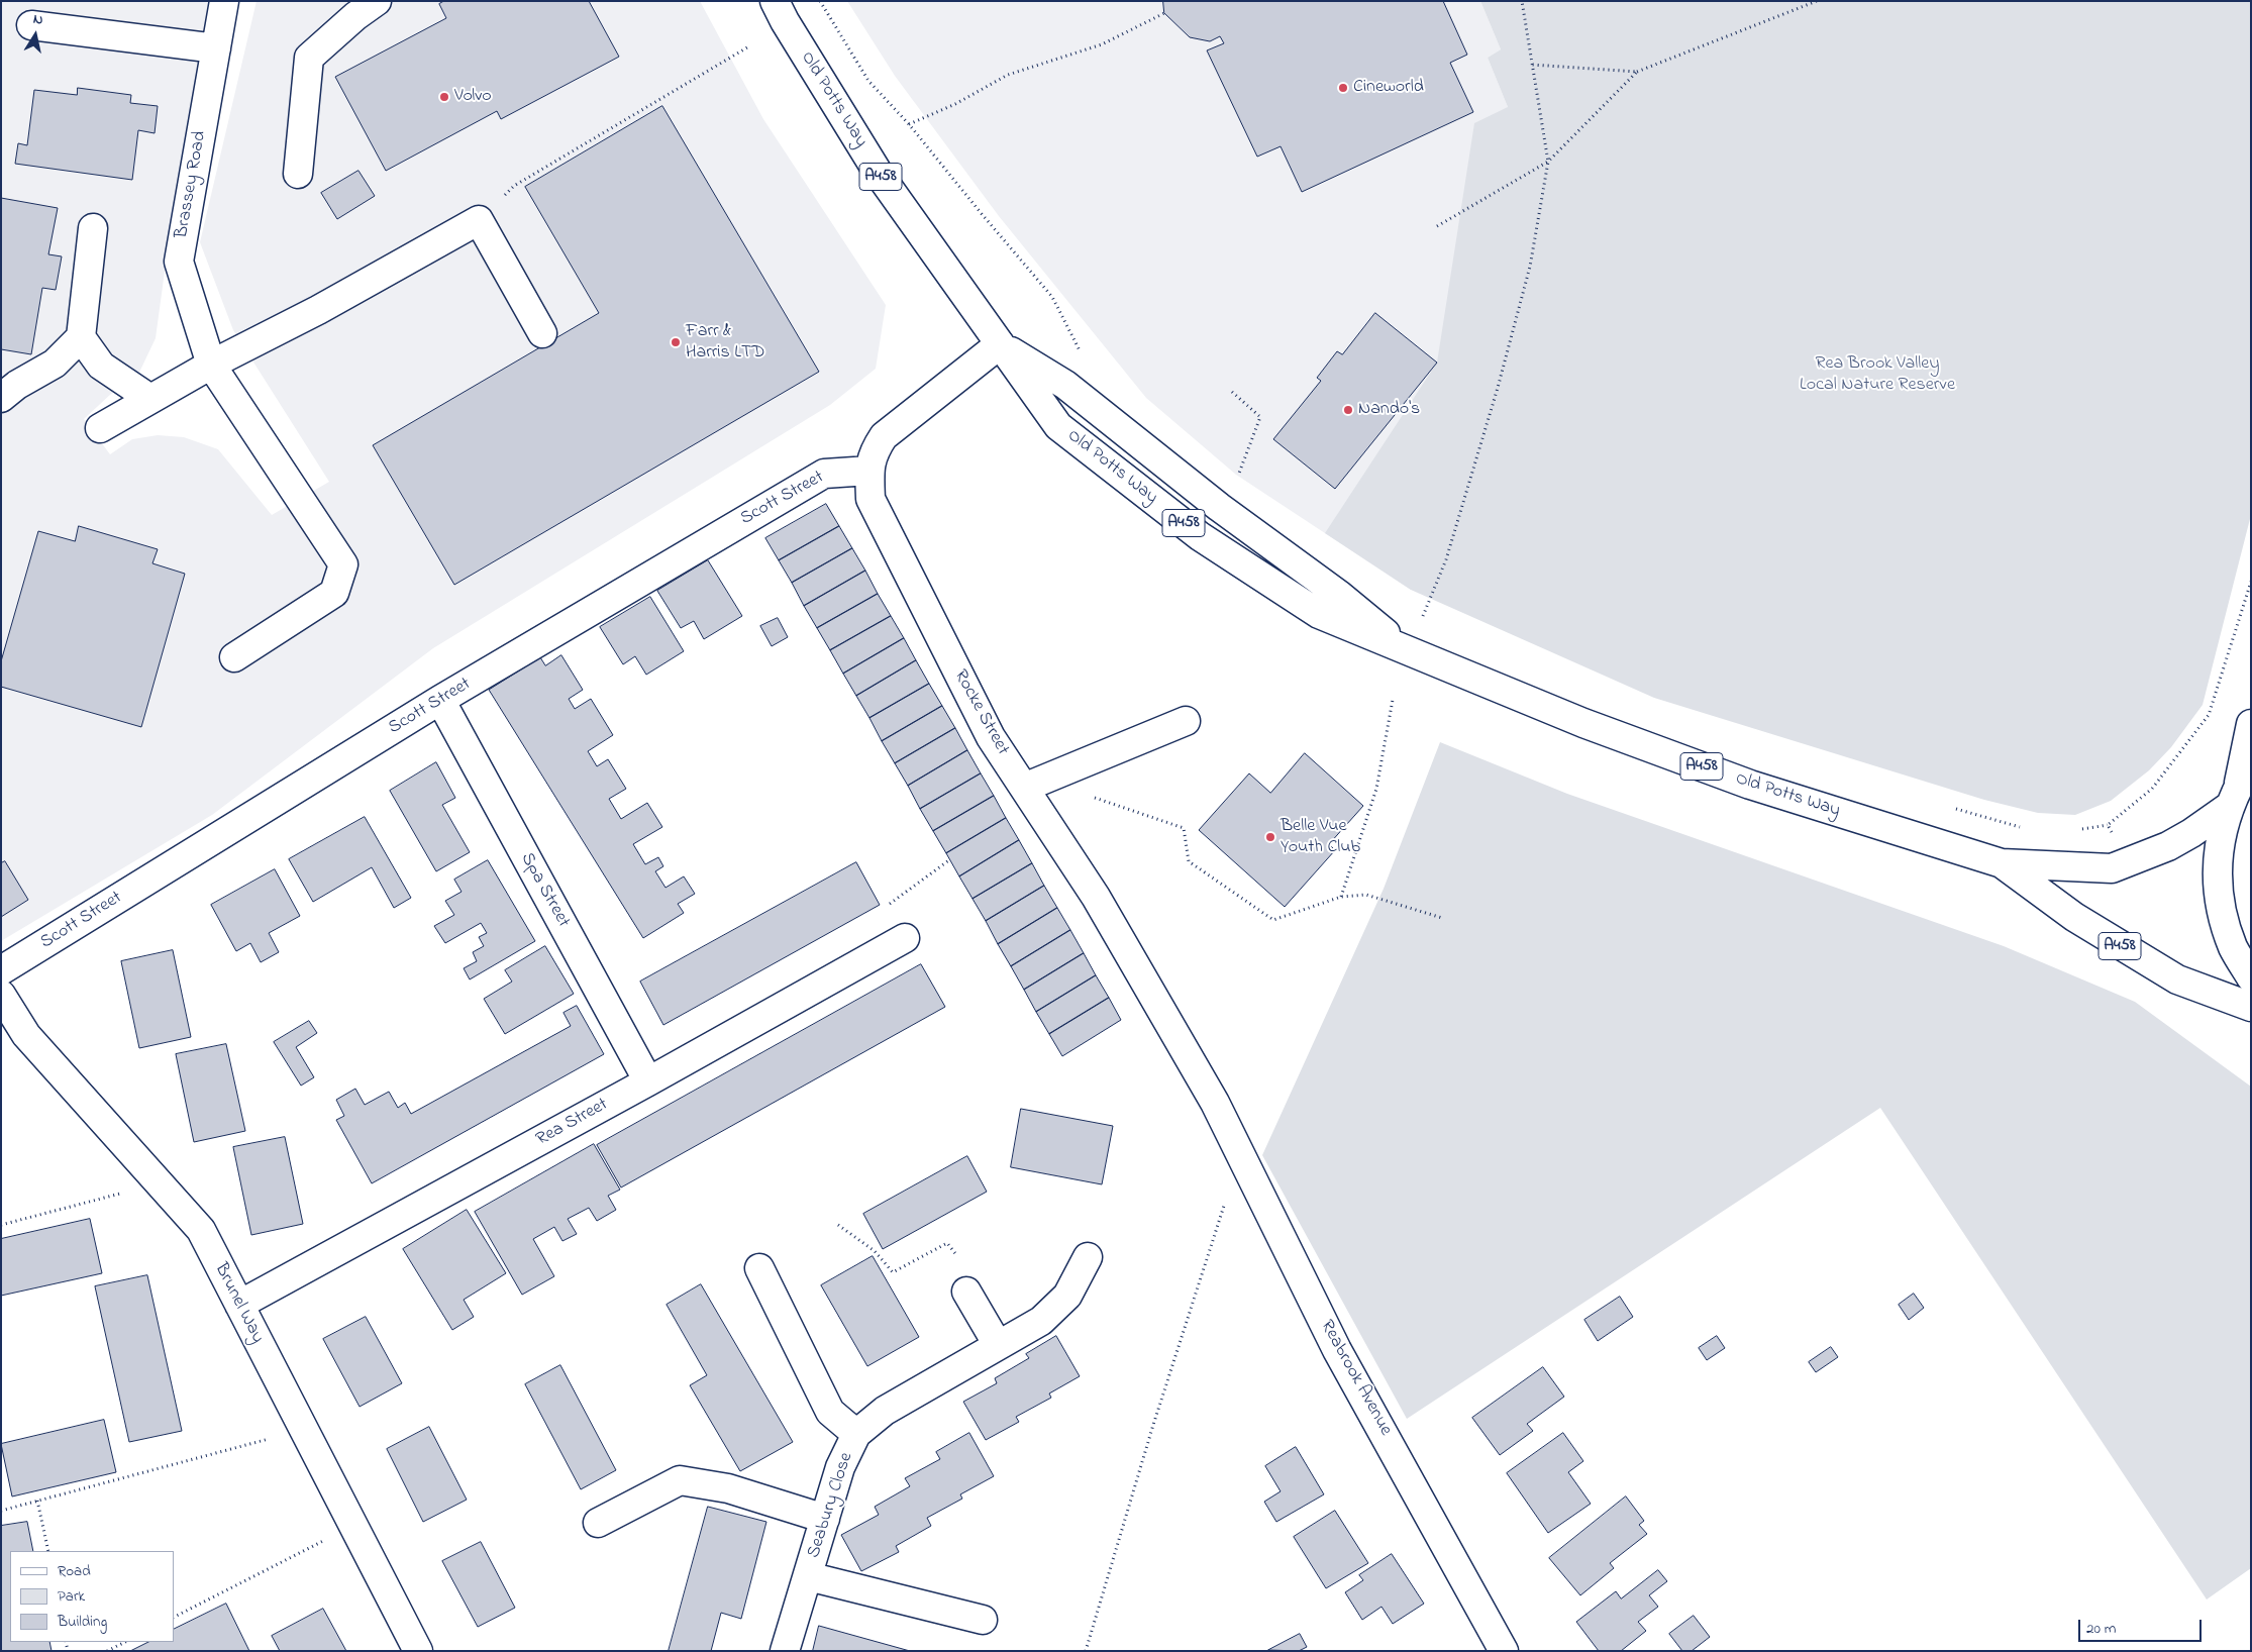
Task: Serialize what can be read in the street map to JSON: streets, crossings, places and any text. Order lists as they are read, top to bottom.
{
  "streets": {
    "street": [
      "Old Potts Way",
      "A458",
      "Brassey Road",
      "Scott Street",
      "Rocke Street",
      "Spa Street",
      "Rea Street",
      "Brunel Way",
      "Reabrook Avenue",
      "Seabury Close"
    ]
  },
  "crossings": [
    ["Old Potts Way", "Rocke Street"],
    ["Scott Street", "Rocke Street"],
    ["Scott Street", "Spa Street"],
    ["Rocke Street", "Reabrook Avenue"],
    ["Spa Street", "Rea Street"],
    ["Rea Street", "Brunel Way"]
  ],
  "parks": ["Rea Brook Valley Local Nature Reserve"],
  "places": [
    "Cineworld",
    "Volvo",
    "Farr & Harris LTD",
    "Nando's",
    "Belle Vue Youth Club"
  ],
  "legend": ["Road", "Park", "Building"],
  "scale_bar": "20 m",
  "north": "top"
}
